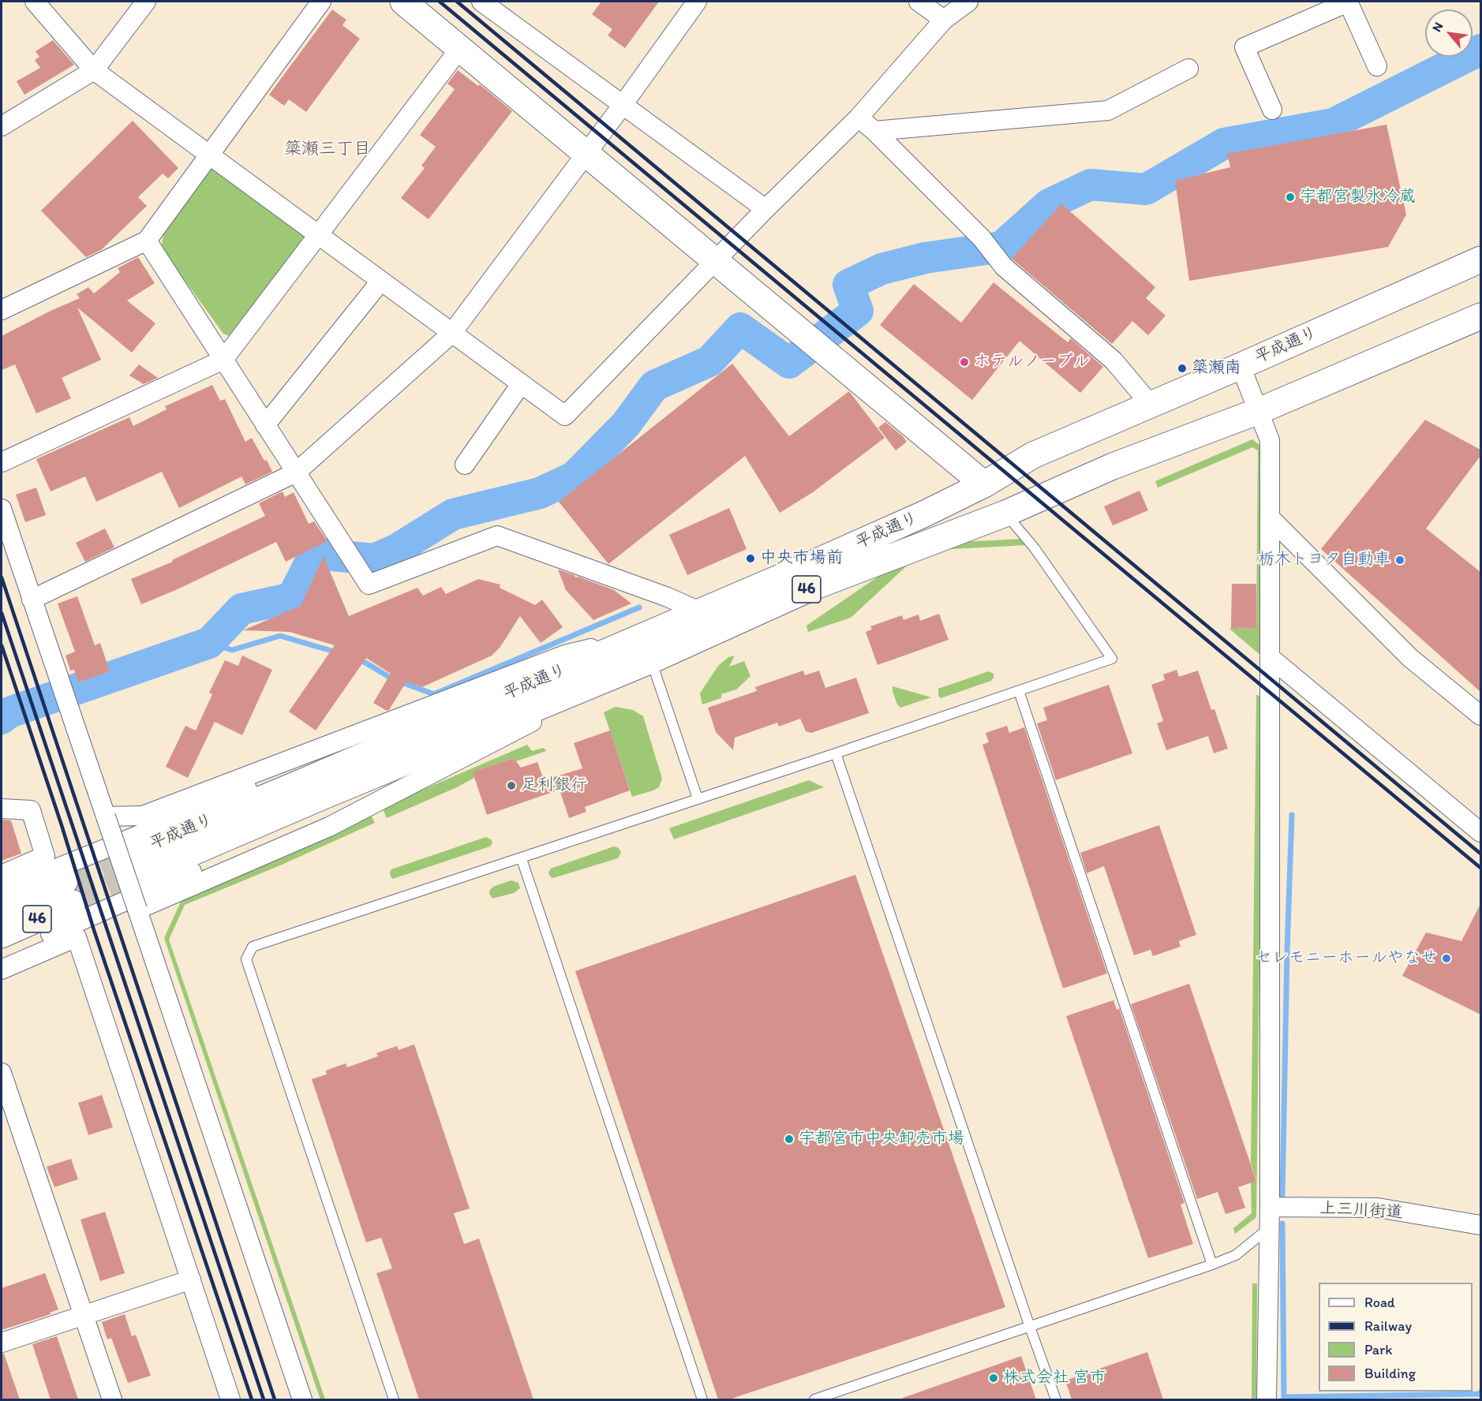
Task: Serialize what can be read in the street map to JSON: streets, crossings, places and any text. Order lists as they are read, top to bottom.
{
  "streets": {
    "main road": ["平成通り", "46"],
    "street": ["上三川街道"]
  },
  "districts": ["簗瀬三丁目"],
  "places": [
    "宇都宮製氷冷蔵",
    "ホテルノーブル",
    "簗瀬南",
    "中央市場前",
    "栃木トヨタ自動車",
    "足利銀行",
    "セレモニーホールやなせ",
    "宇都宮市中央卸売市場",
    "株式会社 宮市"
  ],
  "legend": [
    "Road",
    "Railway",
    "Park",
    "Building"
  ],
  "north": "top left"
}
